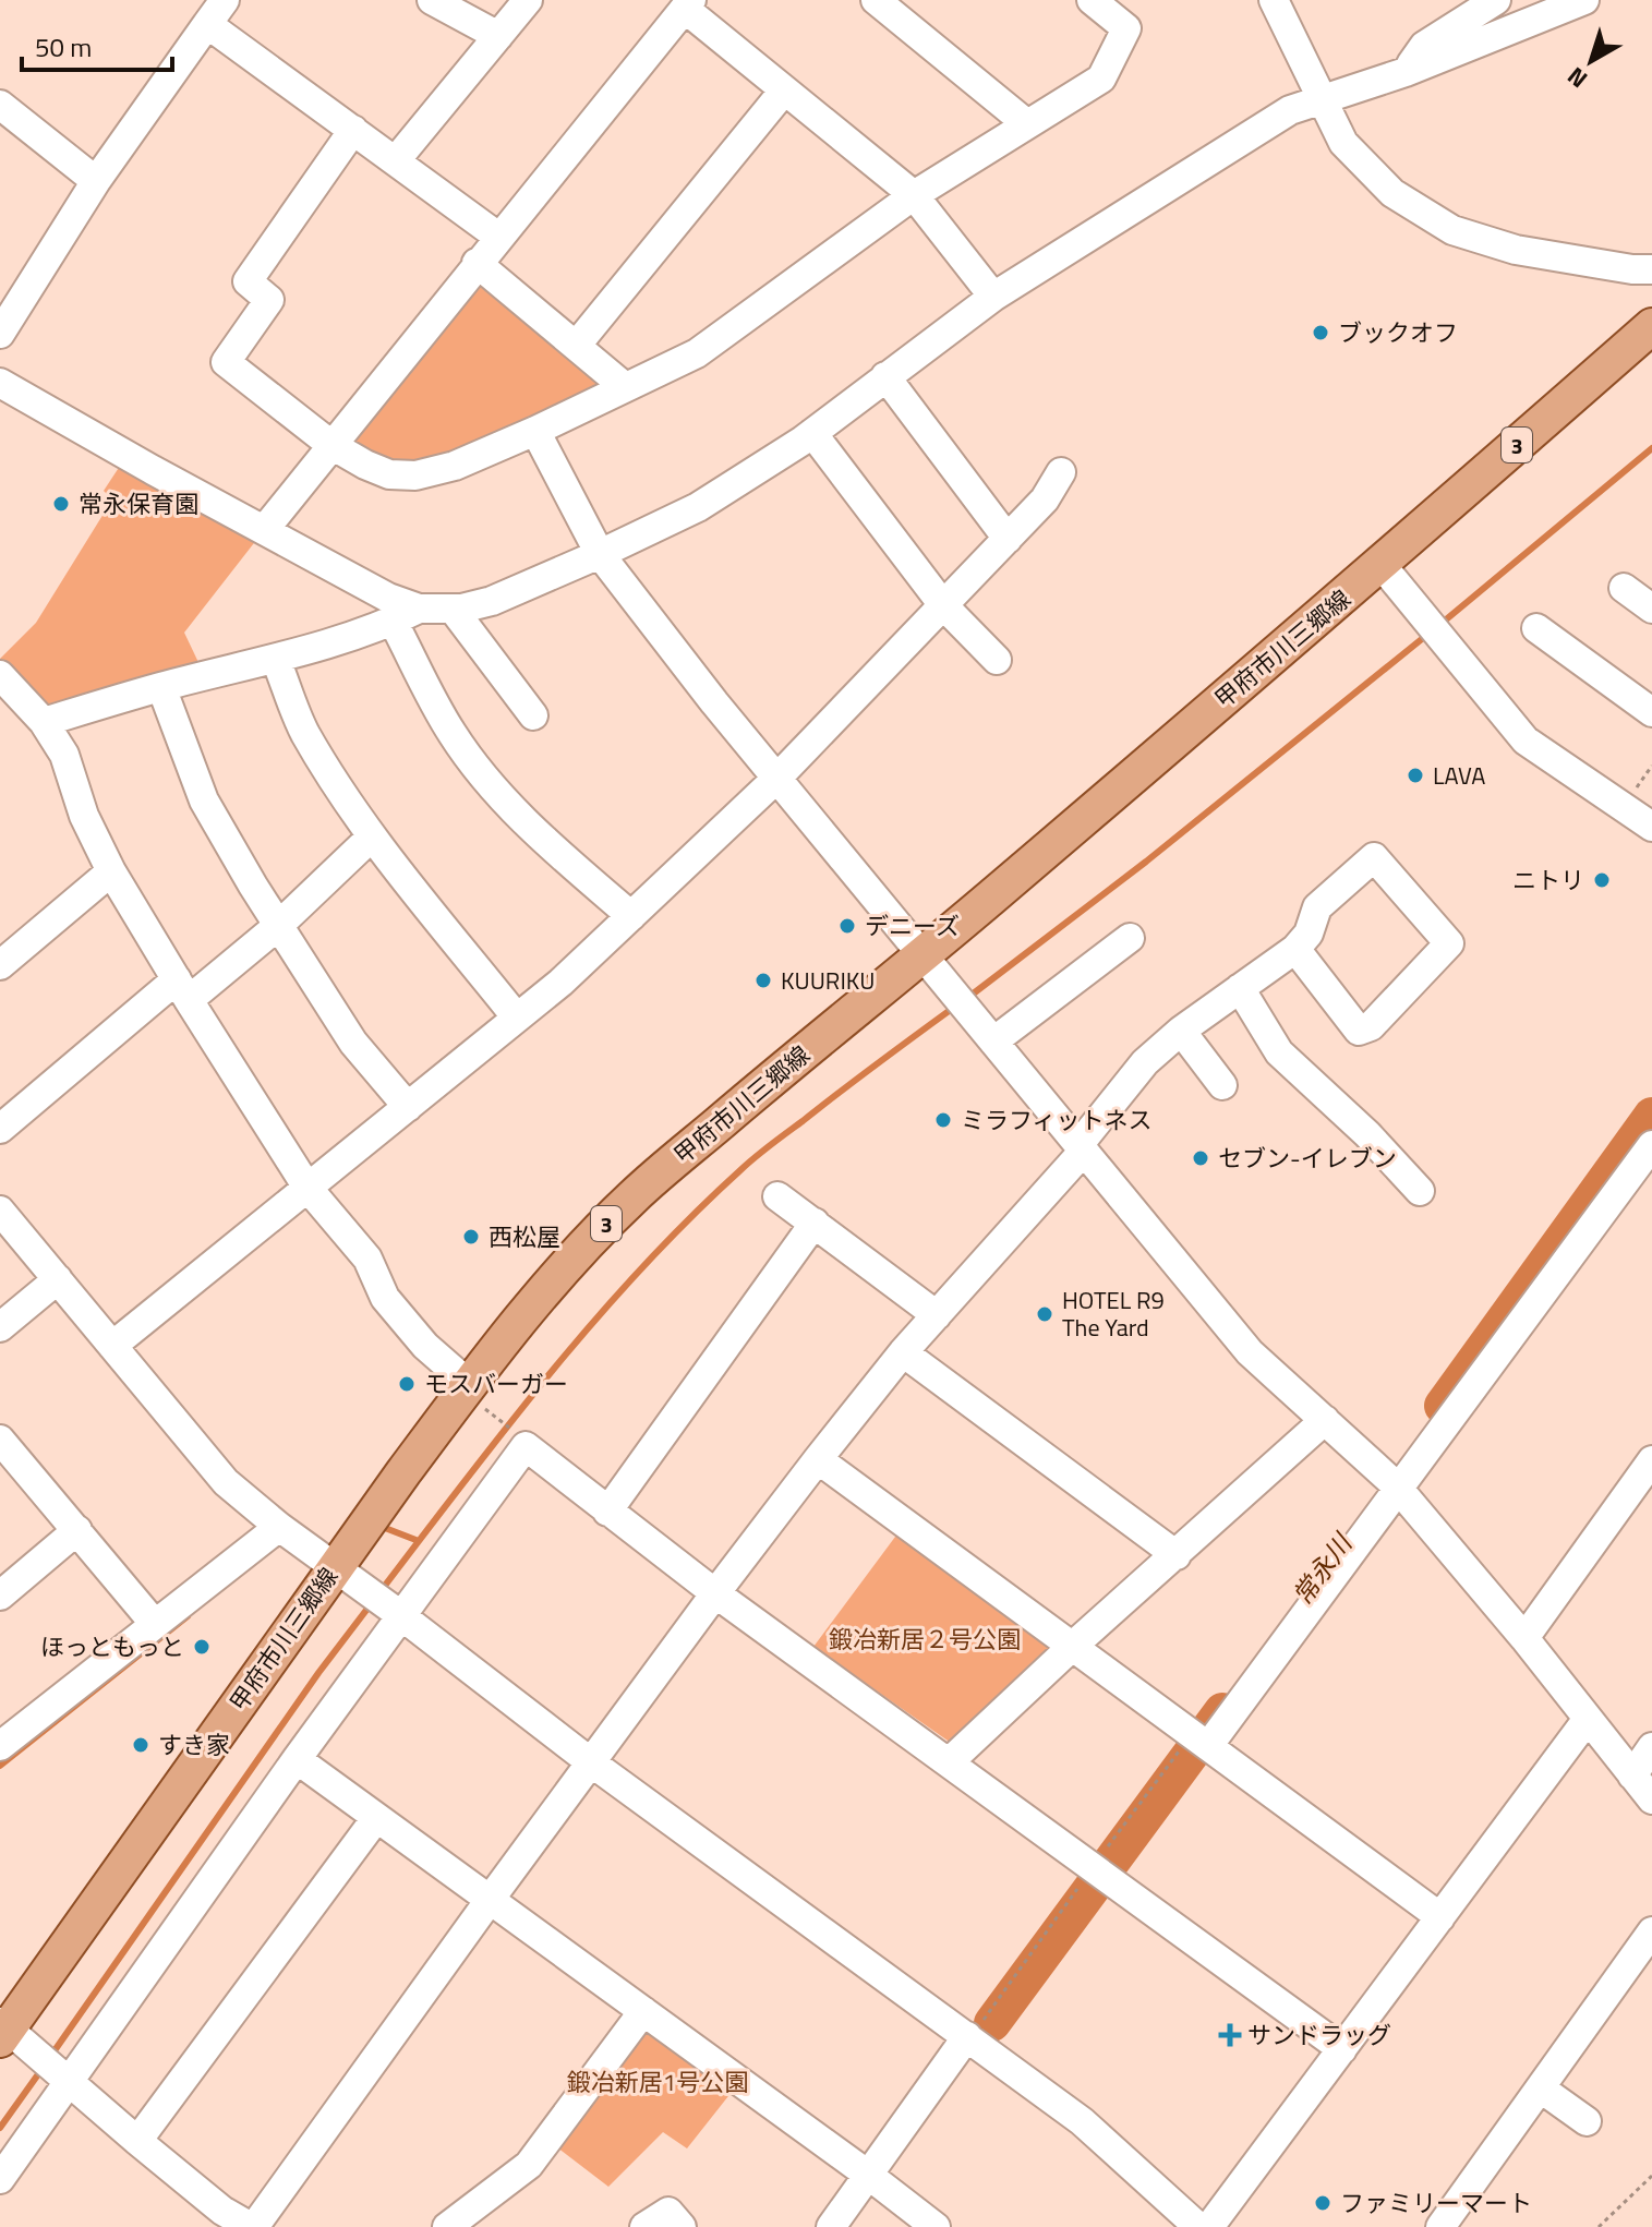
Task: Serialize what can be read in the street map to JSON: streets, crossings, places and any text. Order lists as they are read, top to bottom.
{
  "streets": {
    "main road": ["3", "甲府市川三郷線"]
  },
  "water": ["常永川"],
  "parks": ["鍛冶新居２号公園", "鍛冶新居1号公園"],
  "places": {
    "other": [
      "ブックオフ",
      "常永保育園",
      "LAVA",
      "ニトリ",
      "デニーズ",
      "KUURIKU",
      "ミラフィットネス",
      "セブン-イレブン",
      "西松屋",
      "HOTEL R9 The Yard",
      "モスバーガー",
      "ほっともっと",
      "すき家",
      "ファミリーマート"
    ],
    "health": ["サンドラッグ"]
  },
  "scale_bar": "50 m",
  "north": "bottom left"
}
